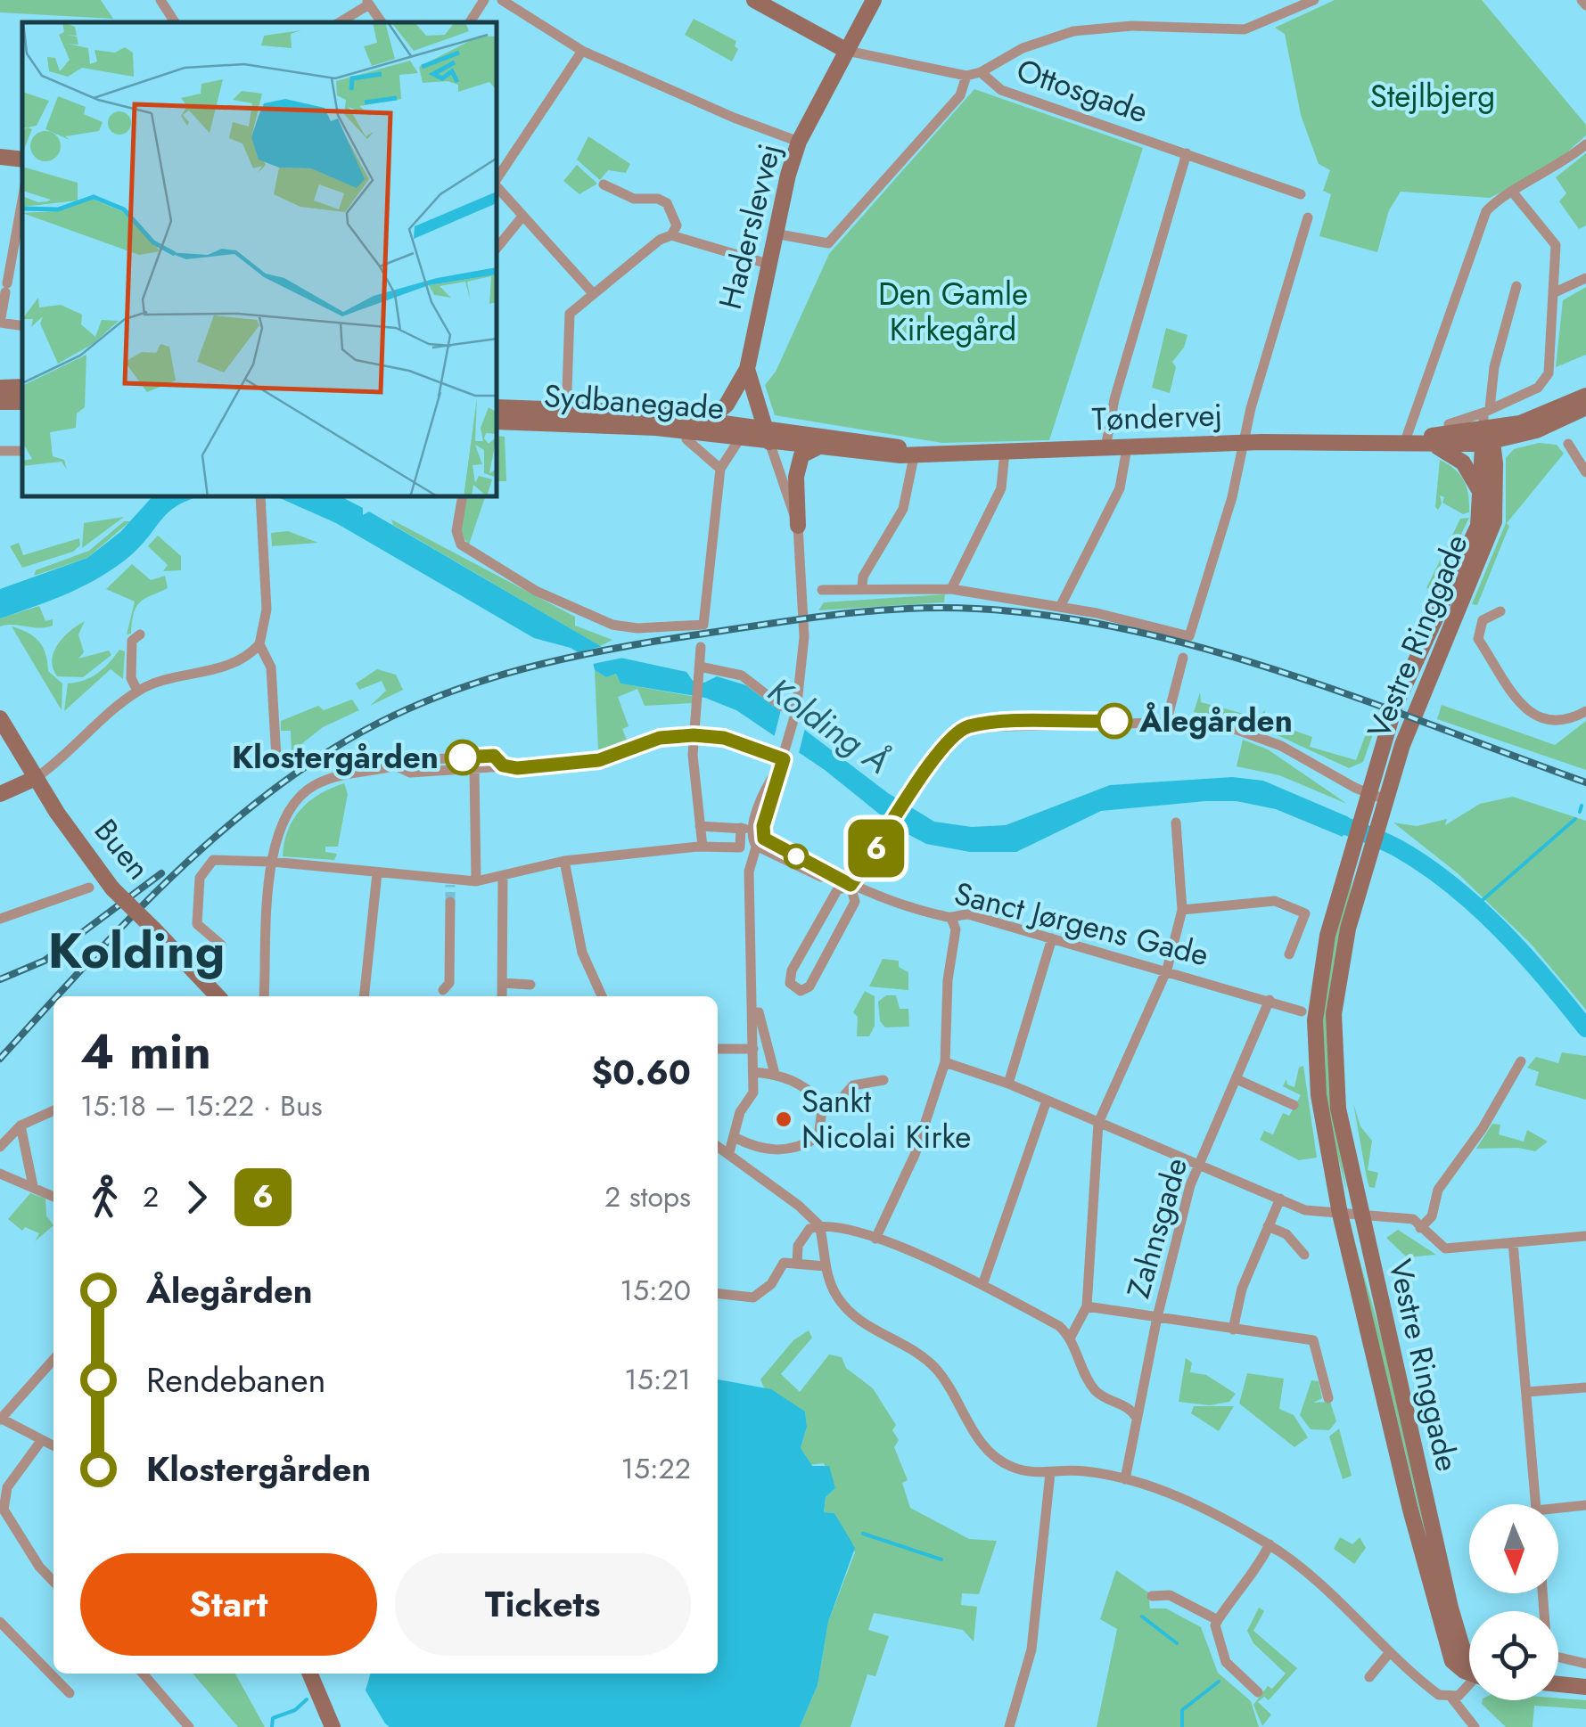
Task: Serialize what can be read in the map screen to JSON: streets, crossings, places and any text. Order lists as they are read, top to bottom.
{
  "streets": {
    "main road": [
      "Haderslevvej",
      "Sydbanegade",
      "Tøndervej",
      "Vestre Ringgade",
      "Buen"
    ],
    "street": ["Ottosgade", "Sanct Jørgens Gade", "Zahnsgade"]
  },
  "crossings": [
    ["Ottosgade", "Haderslevvej"],
    ["Haderslevvej", "Sydbanegade"],
    ["Haderslevvej", "Tøndervej"],
    ["Sydbanegade", "Tøndervej"],
    ["Tøndervej", "Vestre Ringgade"],
    ["Sanct Jørgens Gade", "Zahnsgade"]
  ],
  "districts": ["Kolding"],
  "water": ["Kolding Å"],
  "parks": ["Stejlbjerg", "Den Gamle Kirkegård"],
  "places": ["Ålegården", "Klostergården", "Sankt Nicolai Kirke"],
  "lines": ["bus line 6"],
  "north": "bottom",
  "page": {
    "on_map": "6",
    "heading": ["4 min", "15:18 – 15:22 · Bus", "$0.60"],
    "legs": ["2", "6", "2 stops"],
    "list": [
      {
        "name": "Ålegården",
        "value": "15:20"
      },
      {
        "name": "Rendebanen",
        "value": "15:21"
      },
      {
        "name": "Klostergården",
        "value": "15:22"
      }
    ],
    "buttons": ["Start", "Tickets"]
  }
}
